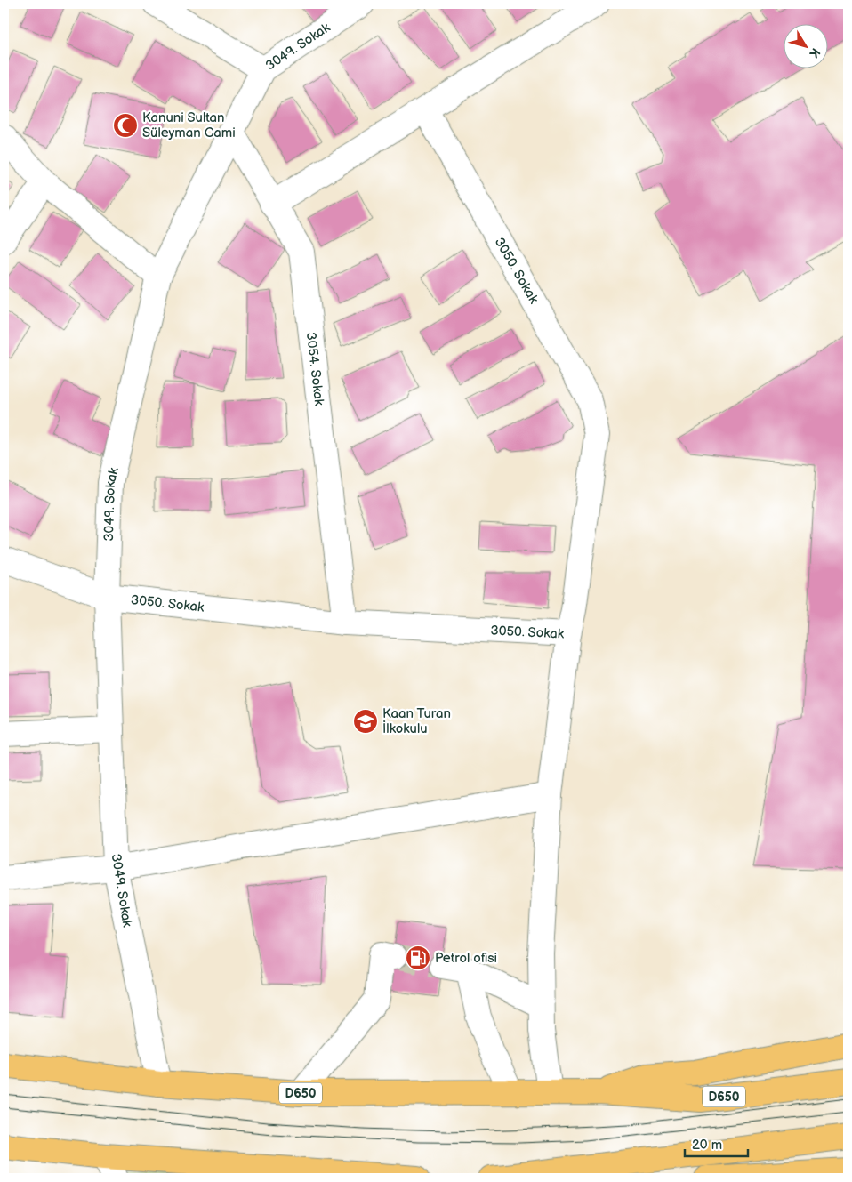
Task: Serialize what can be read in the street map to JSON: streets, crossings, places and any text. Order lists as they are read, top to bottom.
{
  "streets": {
    "highway": ["D650"],
    "street": ["3049. Sokak", "3050. Sokak", "3054. Sokak"]
  },
  "crossings": [
    ["3049. Sokak", "3050. Sokak"],
    ["3049. Sokak", "3054. Sokak"],
    ["3049. Sokak", "D650"],
    ["3050. Sokak", "3054. Sokak"]
  ],
  "places": {
    "mosque": ["Kanuni Sultan Süleyman Cami"],
    "school or university": ["Kaan Turan İlkokulu"],
    "fuel station": ["Petrol ofisi"]
  },
  "scale_bar": "20 m",
  "north": "bottom right"
}
